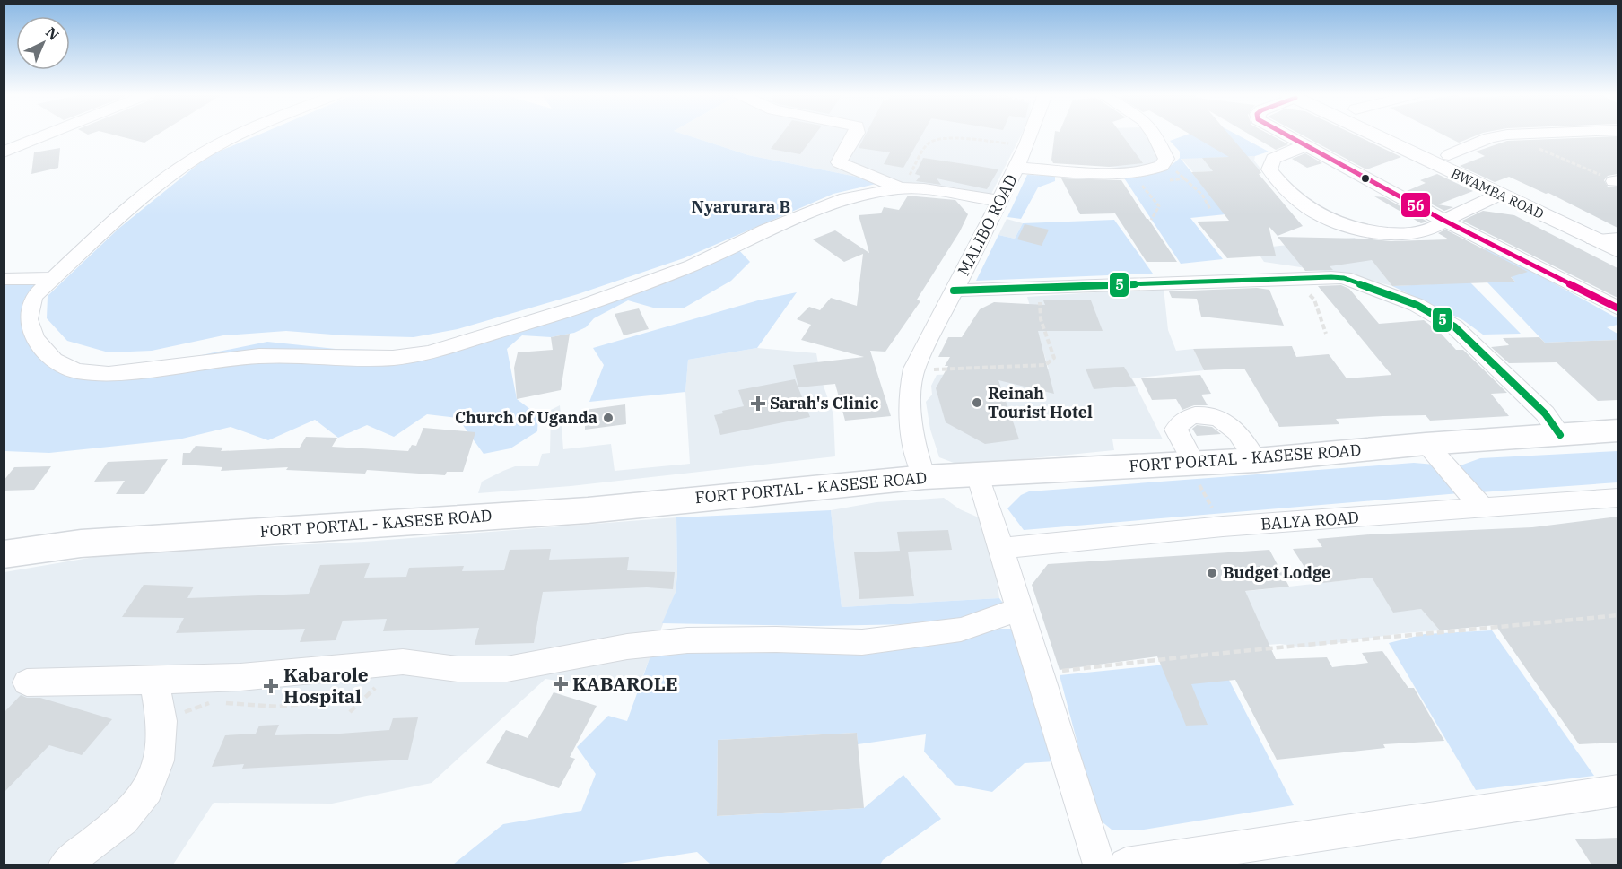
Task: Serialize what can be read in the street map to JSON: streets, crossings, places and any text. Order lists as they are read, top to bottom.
{
  "streets": {
    "highway": ["FORT PORTAL - KASESE ROAD"],
    "main road": ["BWAMBA ROAD"],
    "street": ["MALIBO ROAD", "BALYA ROAD"]
  },
  "crossings": [
    ["MALIBO ROAD", "FORT PORTAL - KASESE ROAD"]
  ],
  "districts": ["Nyarurara B"],
  "places": {
    "other": ["Reinah Tourist Hotel", "Church of Uganda", "Budget Lodge"],
    "health": ["Sarah's Clinic", "KABAROLE", "Kabarole Hospital"]
  },
  "lines": ["transit line 56", "transit line 5"],
  "north": "top right"
}
